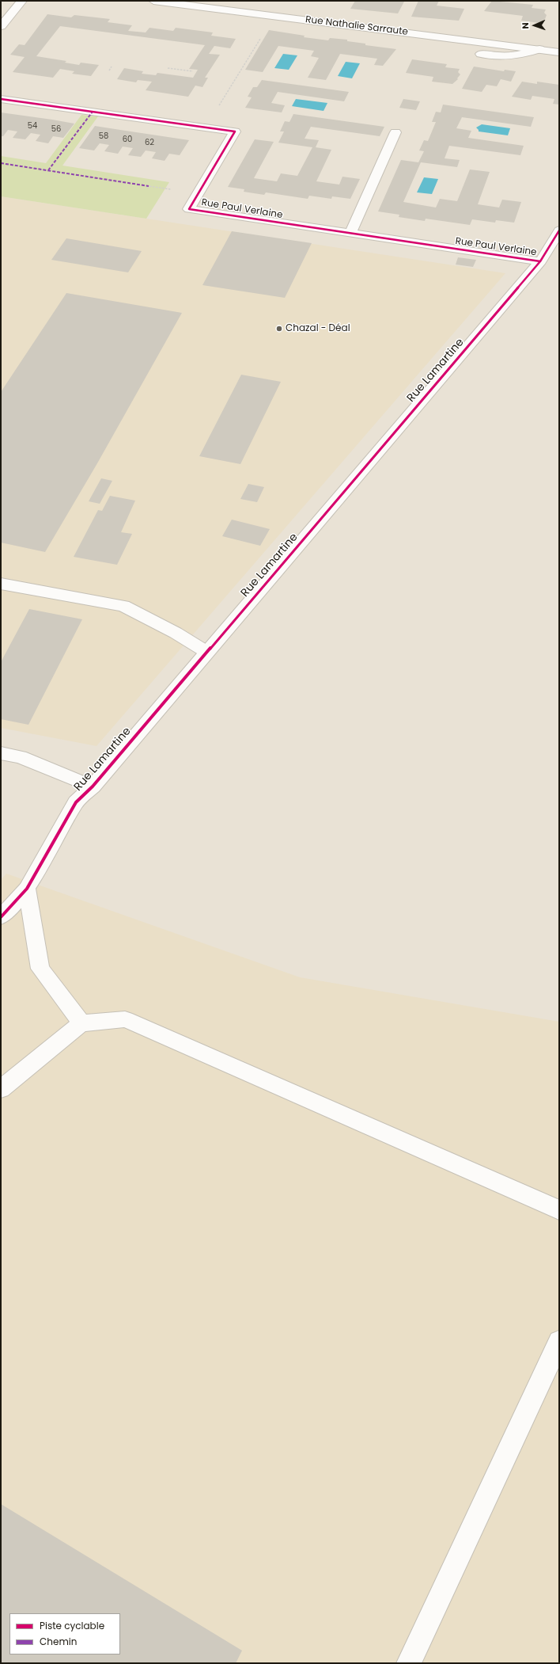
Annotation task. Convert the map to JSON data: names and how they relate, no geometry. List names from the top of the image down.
{
  "streets": {
    "street": ["Rue Nathalie Sarraute", "Rue Paul Verlaine", "Rue Lamartine"]
  },
  "crossings": [
    ["Rue Paul Verlaine", "Rue Lamartine"]
  ],
  "places": ["Chazal - Déal"],
  "house_numbers": [
    "54",
    "56",
    "58",
    "60",
    "62"
  ],
  "legend": ["Piste cyclable", "Chemin"],
  "north": "left"
}
